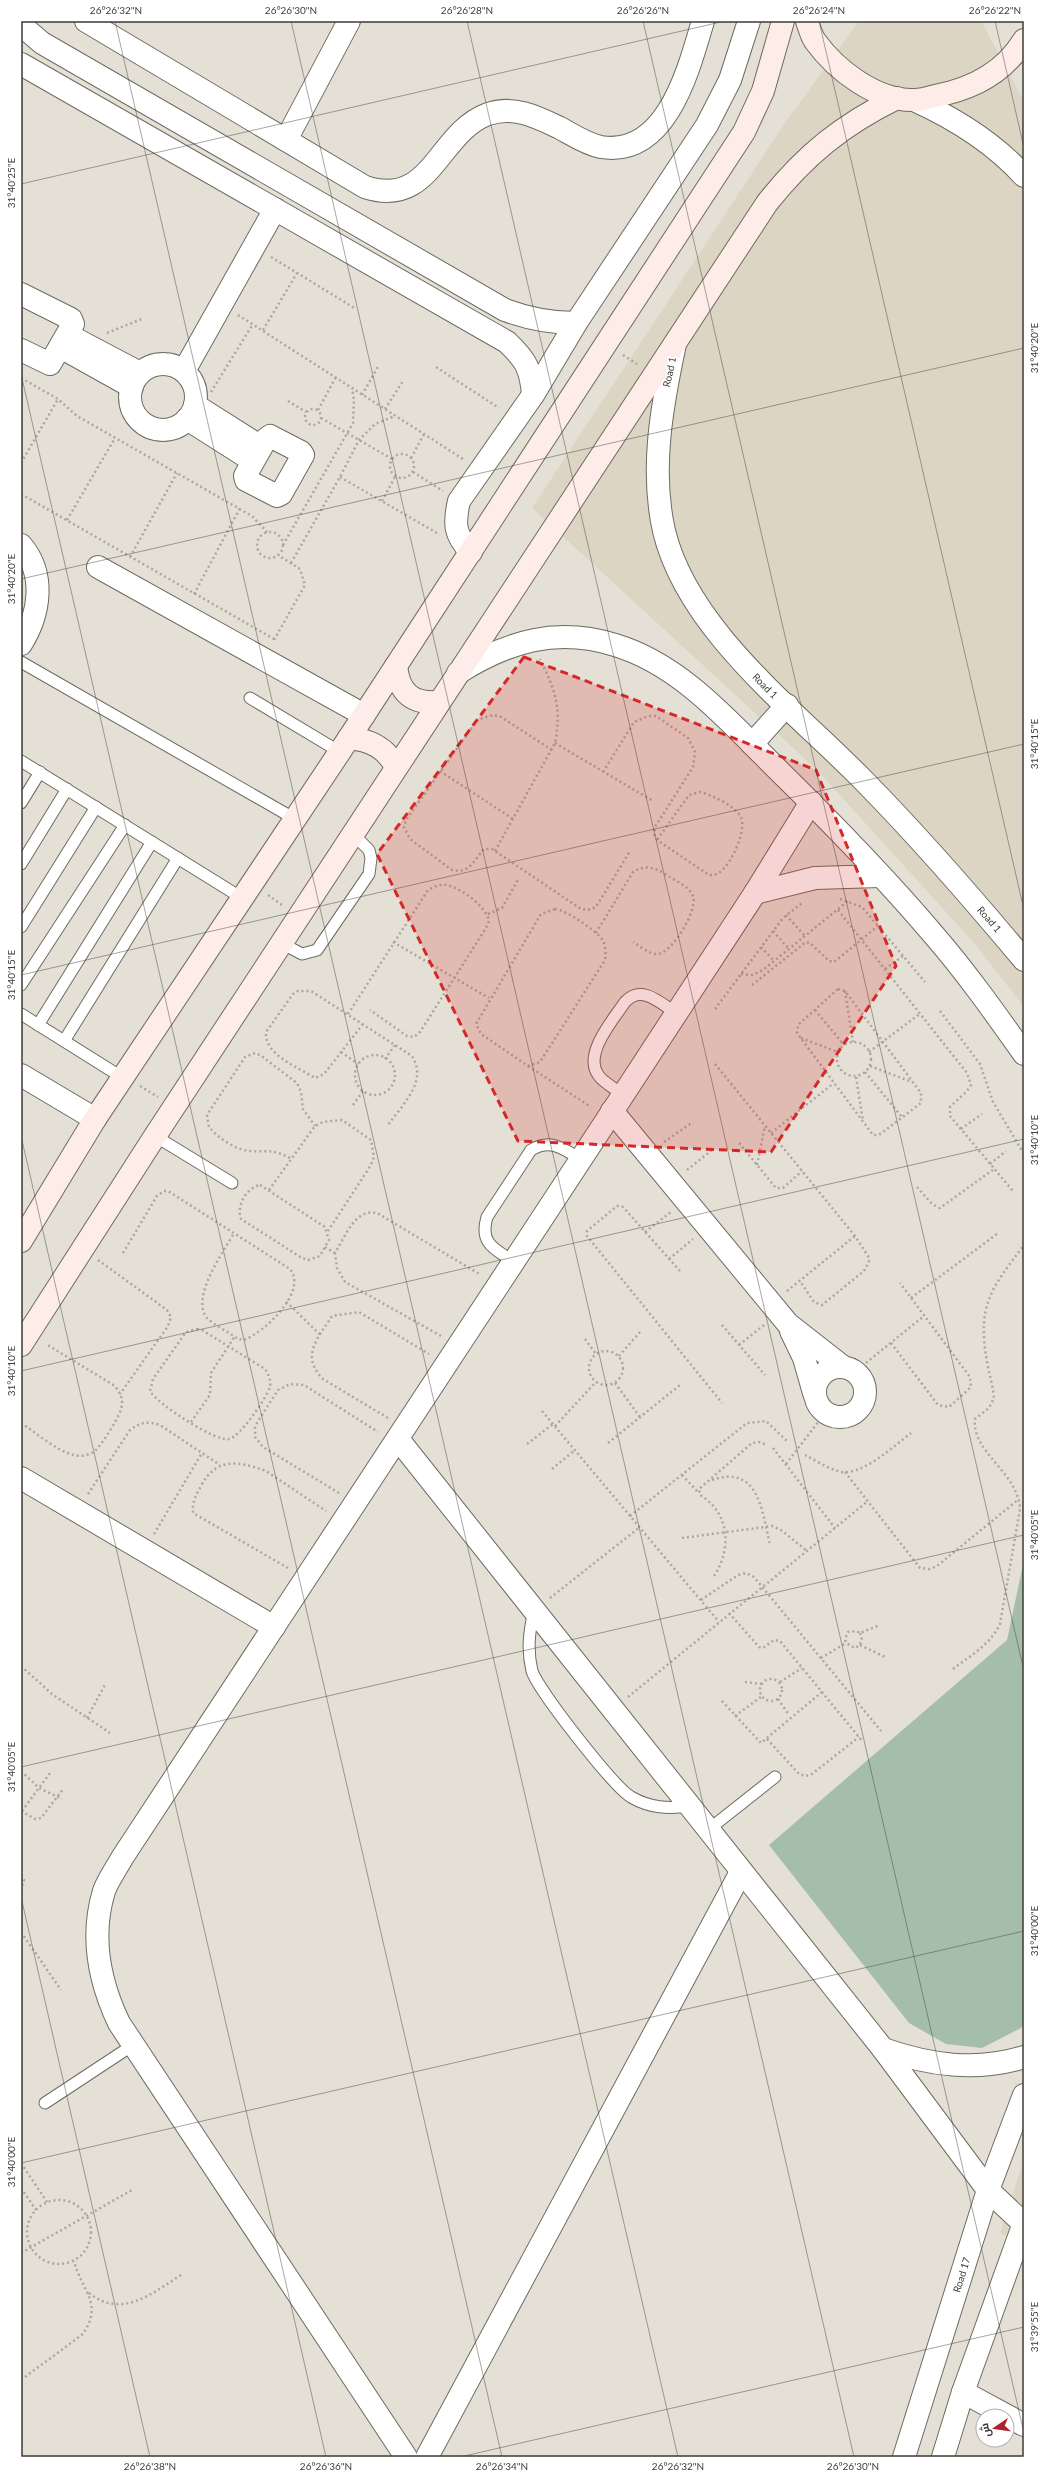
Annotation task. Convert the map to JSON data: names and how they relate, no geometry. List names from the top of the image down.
{
  "streets": {
    "street": ["Road 1", "Road 17"]
  },
  "north": "left",
  "coordinates": [
    "26°26'32\"N",
    "26°26'30\"N",
    "26°26'28\"N",
    "26°26'26\"N",
    "26°26'24\"N",
    "26°26'22\"N",
    "31°40'25\"E",
    "31°40'20\"E",
    "31°40'15\"E",
    "31°40'10\"E",
    "31°40'05\"E",
    "31°40'00\"E",
    "31°39'55\"E",
    "26°26'38\"N",
    "26°26'36\"N",
    "26°26'34\"N"
  ]
}
